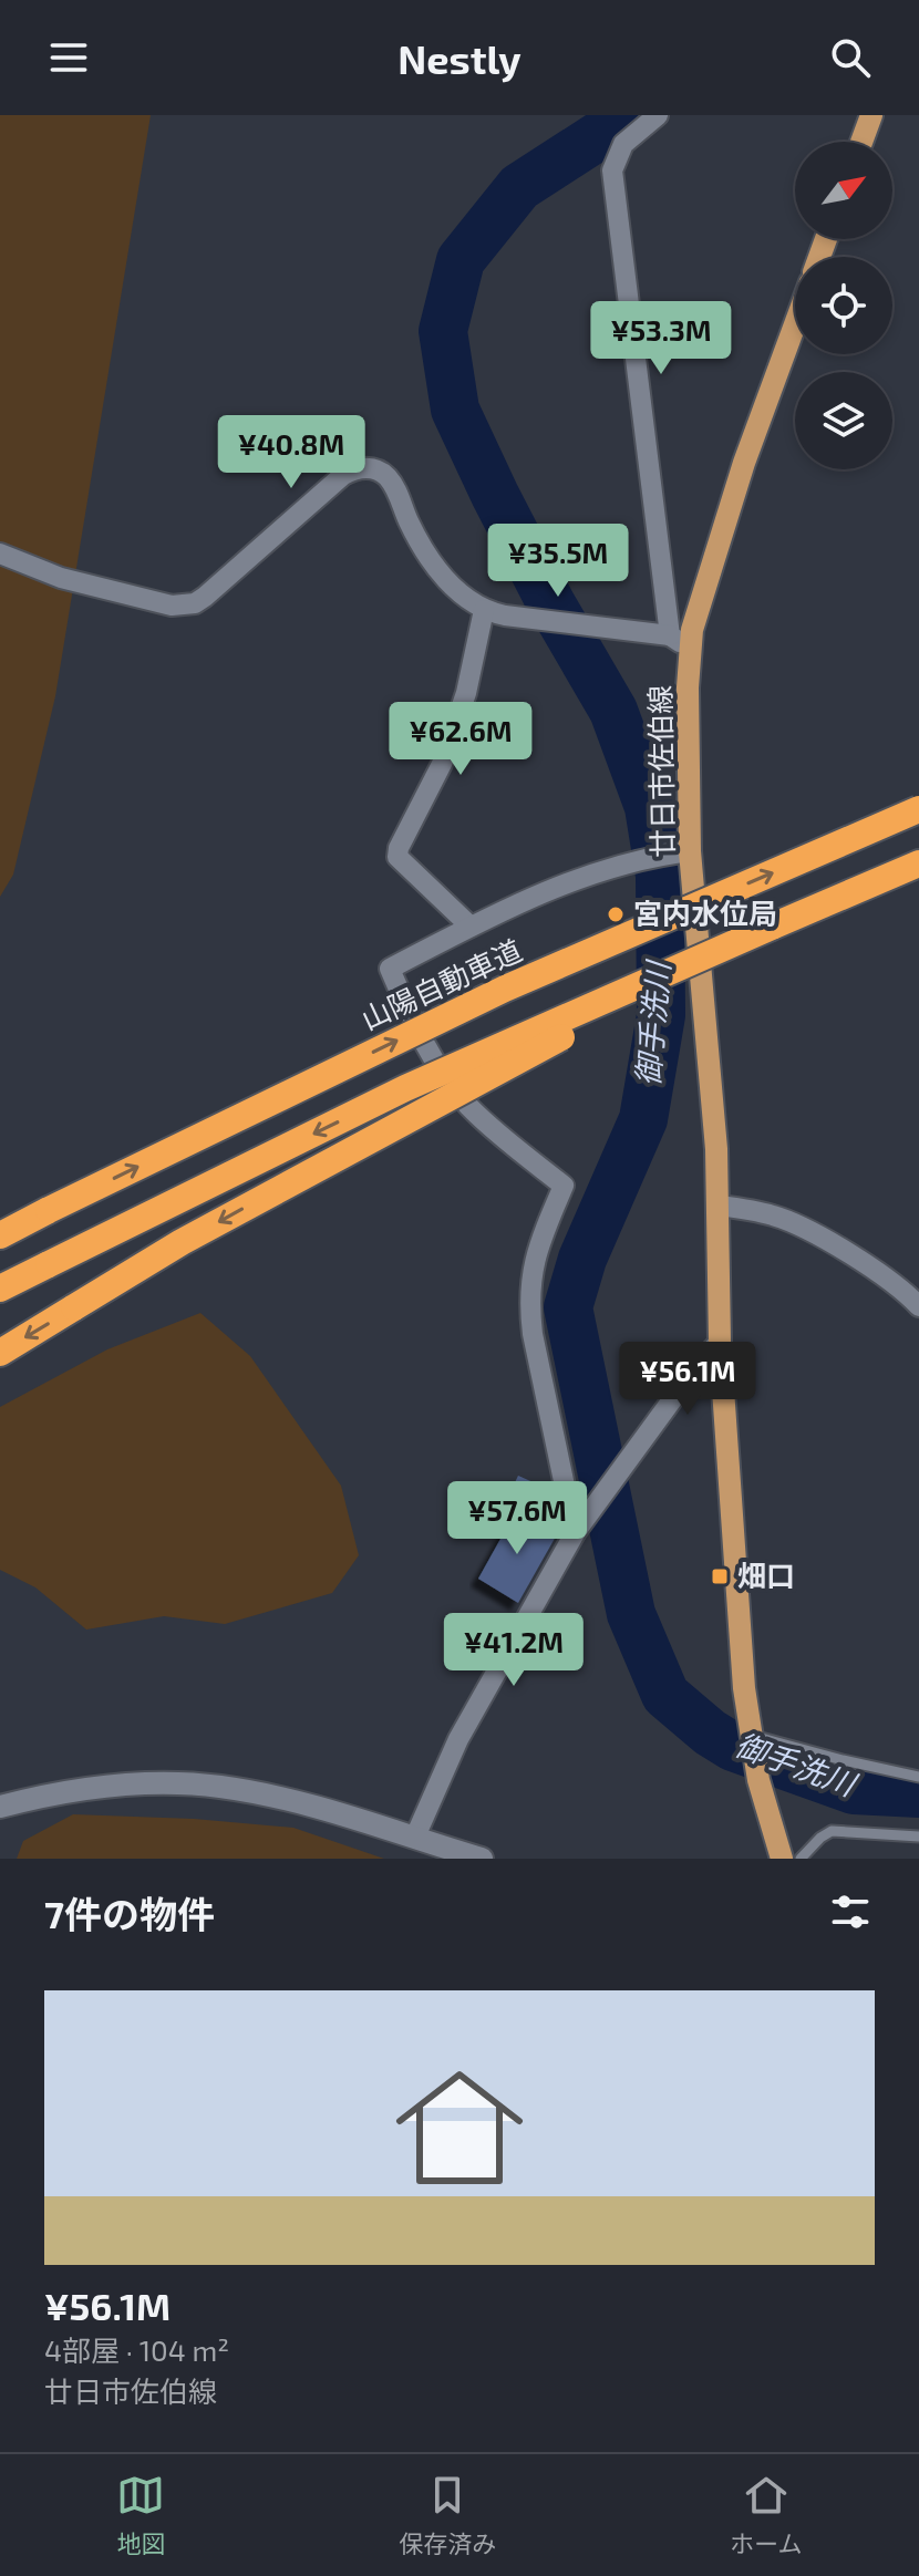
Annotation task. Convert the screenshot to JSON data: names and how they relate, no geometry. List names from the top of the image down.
{
  "streets": {
    "highway": ["山陽自動車道"],
    "main road": ["廿日市佐伯線"]
  },
  "water": ["御手洗川"],
  "places": {
    "other": ["宮内水位局"],
    "transit": ["畑口"]
  },
  "north": "top right",
  "page": {
    "header": "Nestly",
    "price": [
      "¥53.3M",
      "¥40.8M",
      "¥35.5M",
      "¥62.6M",
      "¥56.1M",
      "¥57.6M",
      "¥41.2M"
    ],
    "heading": "7件の物件",
    "list": [
      {
        "name": "¥56.1M",
        "note": "4部屋 · 104 m² · 廿日市佐伯線"
      }
    ],
    "tabs": ["地図", "保存済み", "ホーム"]
  }
}
